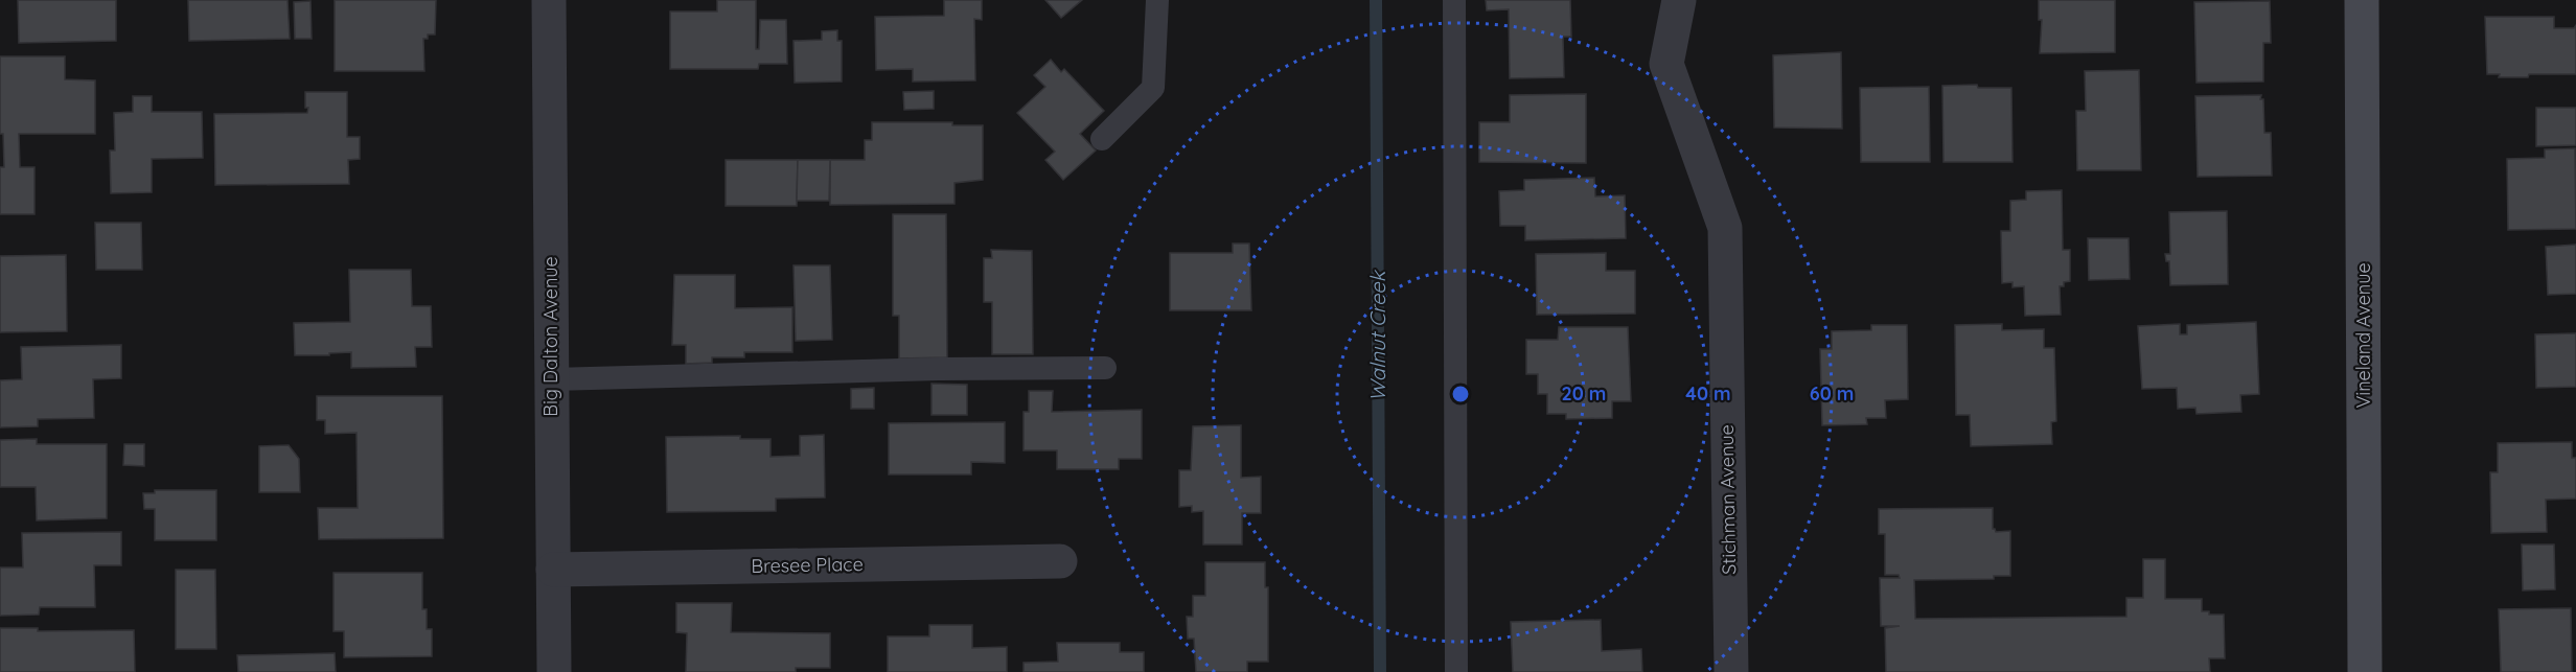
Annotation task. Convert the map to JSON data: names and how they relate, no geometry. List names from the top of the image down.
{
  "streets": {
    "street": [
      "Vineland Avenue",
      "Big Dalton Avenue",
      "Stichman Avenue",
      "Bresee Place"
    ]
  },
  "crossings": [
    ["Big Dalton Avenue", "Bresee Place"]
  ],
  "water": ["Walnut Creek"],
  "rings": ["20 m", "40 m", "60 m"]
}
